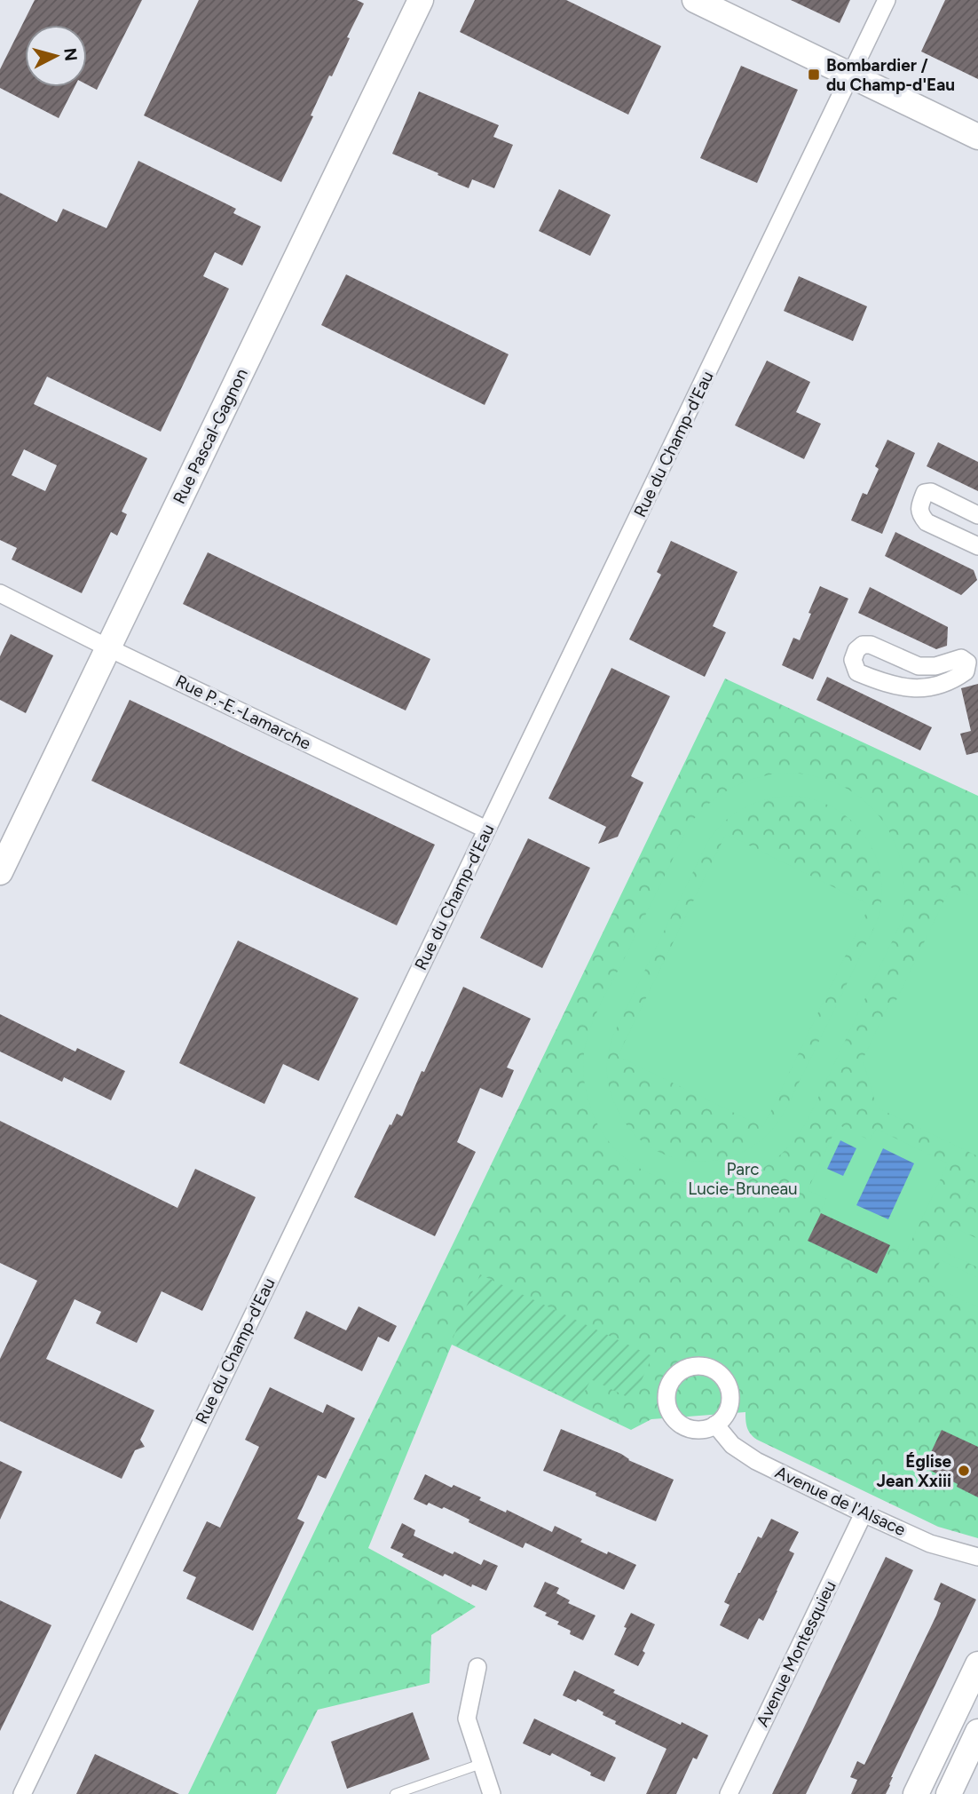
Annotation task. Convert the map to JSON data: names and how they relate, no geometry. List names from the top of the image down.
{
  "streets": {
    "street": [
      "Rue Pascal-Gagnon",
      "Rue du Champ-d'Eau",
      "Rue P.-E.-Lamarche",
      "Avenue de l'Alsace",
      "Avenue Montesquieu"
    ]
  },
  "crossings": [
    ["Rue Pascal-Gagnon", "Rue P.-E.-Lamarche"],
    ["Rue du Champ-d'Eau", "Rue P.-E.-Lamarche"],
    ["Avenue de l'Alsace", "Avenue Montesquieu"]
  ],
  "parks": ["Parc Lucie-Bruneau"],
  "places": {
    "transit": ["Bombardier / du Champ-d'Eau"],
    "other": ["Église Jean Xxiii"]
  },
  "north": "right"
}
